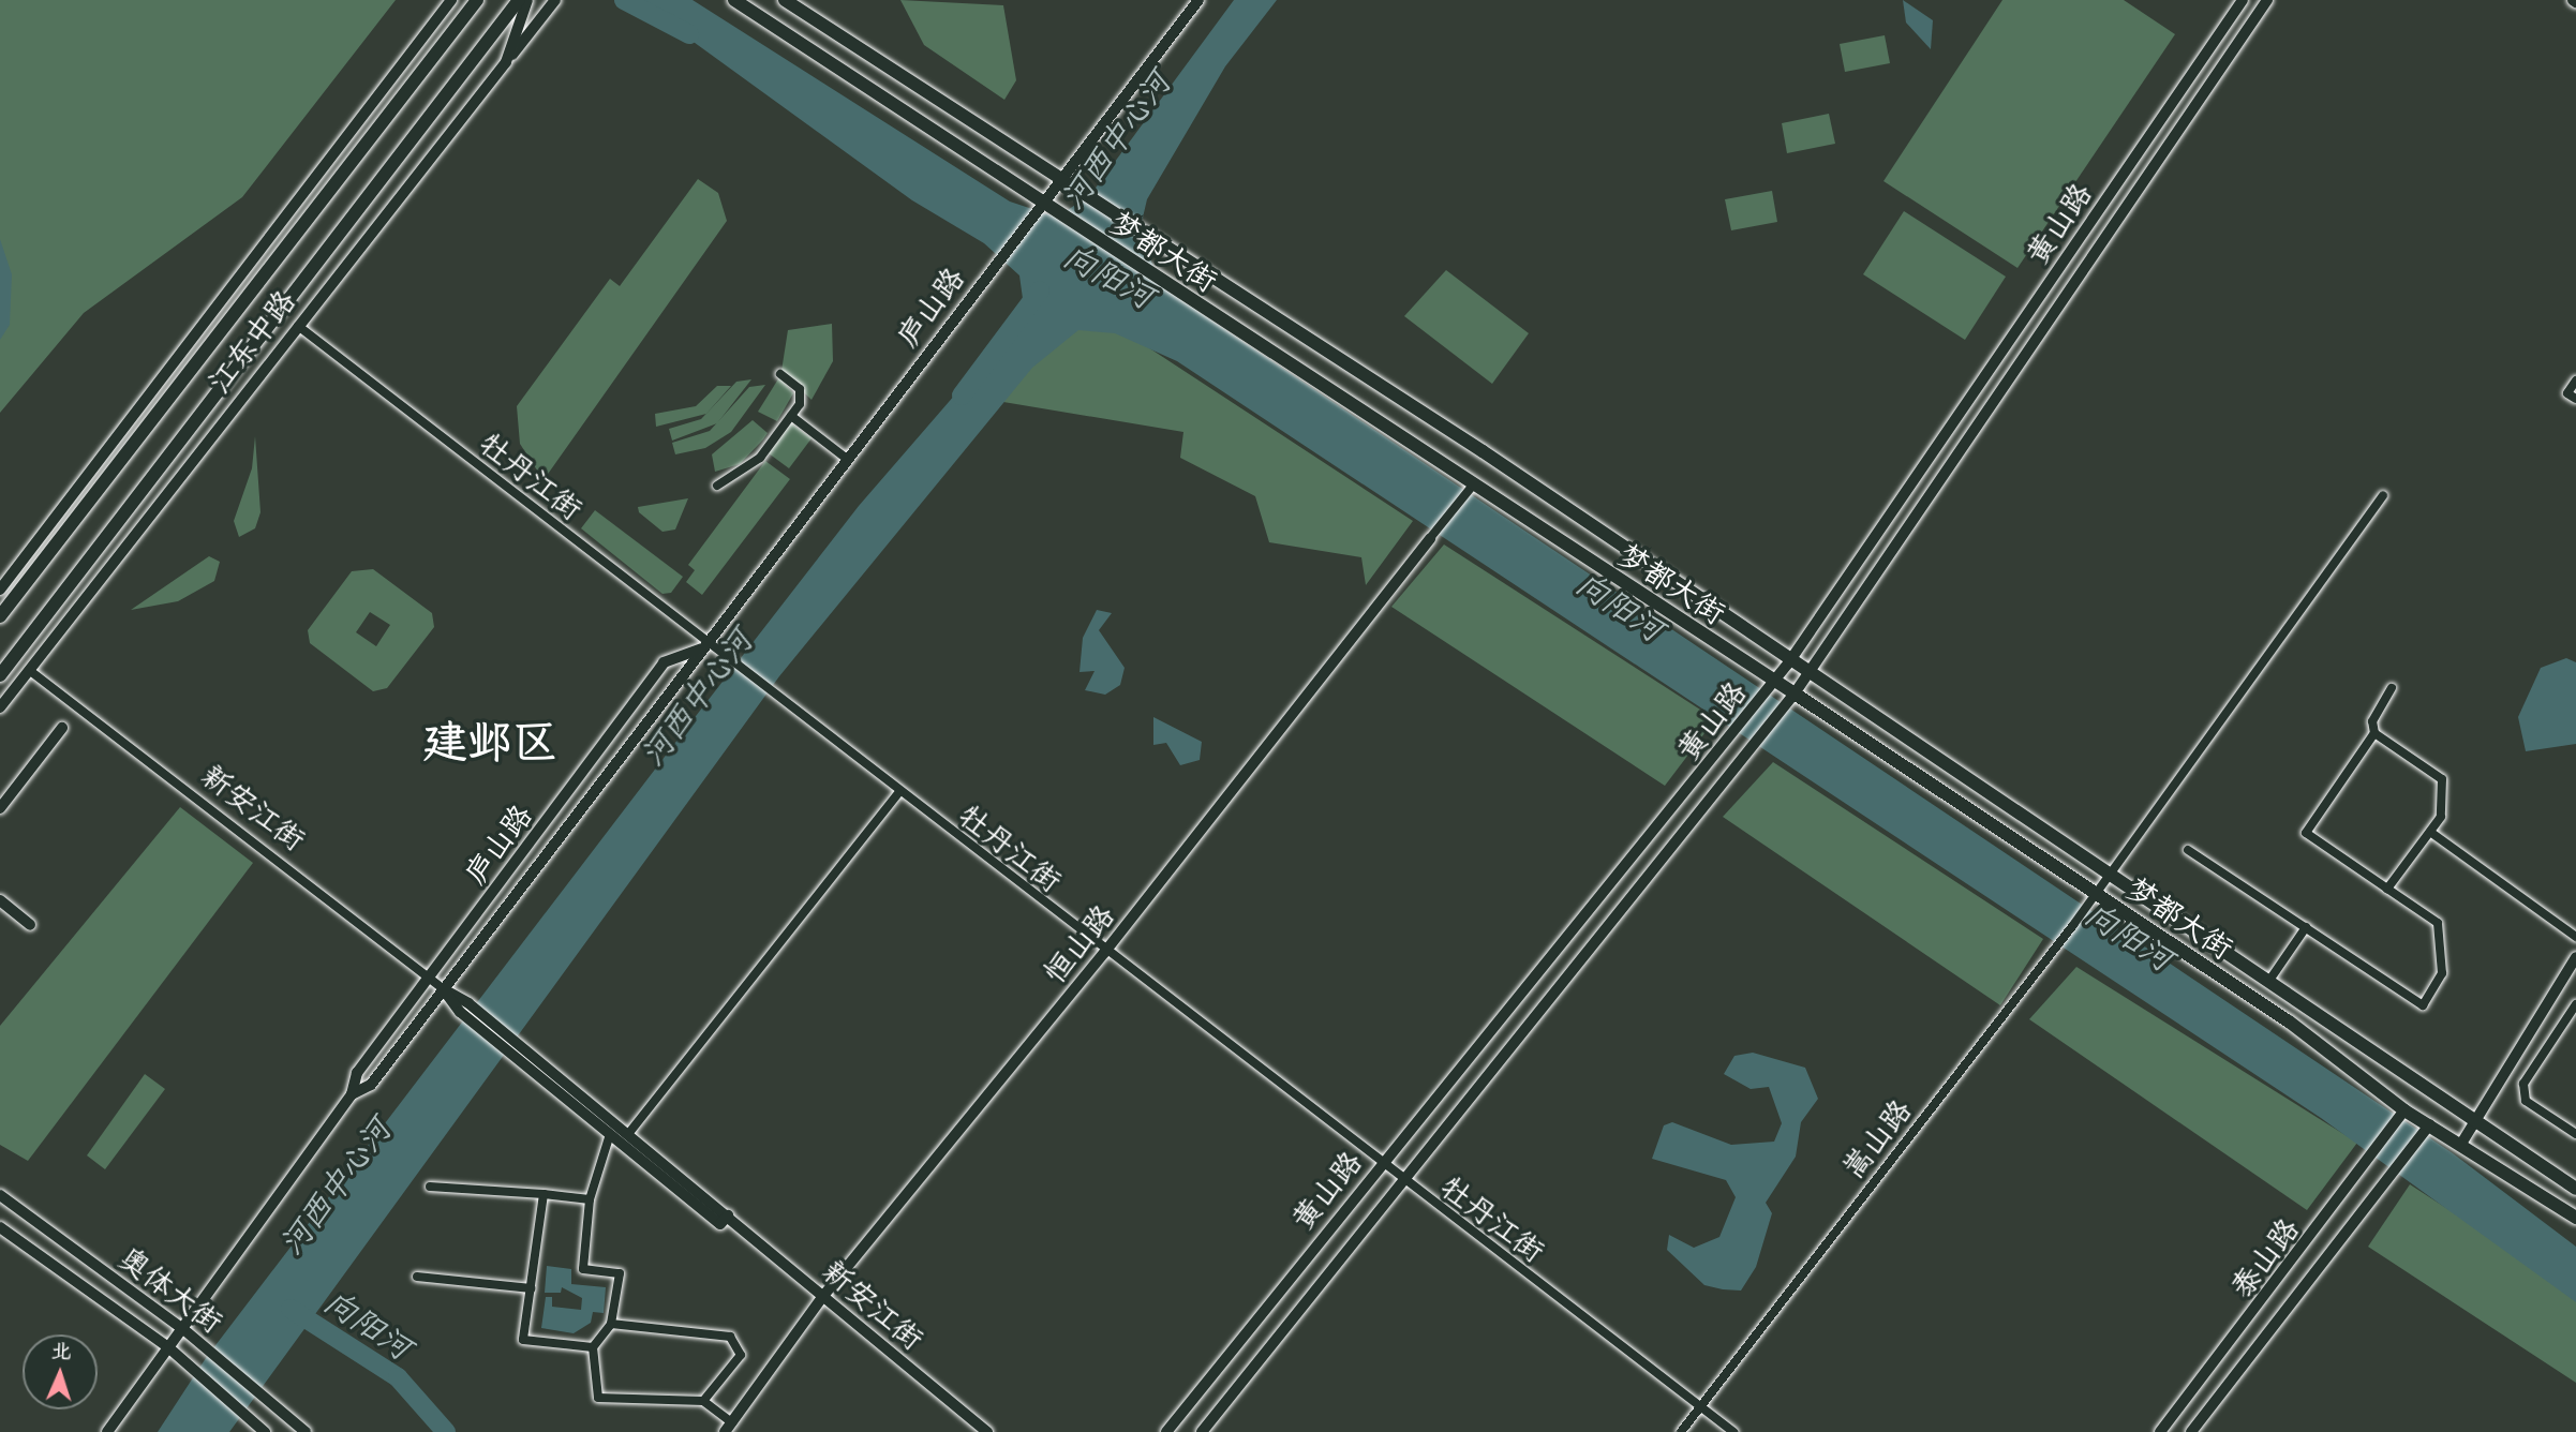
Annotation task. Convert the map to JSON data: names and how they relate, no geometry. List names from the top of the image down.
{
  "streets": {
    "main road": [
      "黄山路",
      "梦都大街",
      "庐山路",
      "江东中路",
      "新安江街",
      "恒山路",
      "泰山路",
      "奥体大街"
    ],
    "street": ["牡丹江街", "嵩山路"]
  },
  "crossings": [
    ["黄山路", "梦都大街"],
    ["黄山路", "牡丹江街"],
    ["梦都大街", "庐山路"],
    ["梦都大街", "恒山路"],
    ["梦都大街", "嵩山路"],
    ["梦都大街", "泰山路"],
    ["庐山路", "牡丹江街"],
    ["庐山路", "新安江街"],
    ["庐山路", "奥体大街"],
    ["江东中路", "牡丹江街"],
    ["江东中路", "新安江街"],
    ["牡丹江街", "恒山路"],
    ["牡丹江街", "嵩山路"],
    ["新安江街", "恒山路"]
  ],
  "districts": ["建邺区"],
  "water": ["河西中心河", "向阳河"],
  "north": "top"
}
